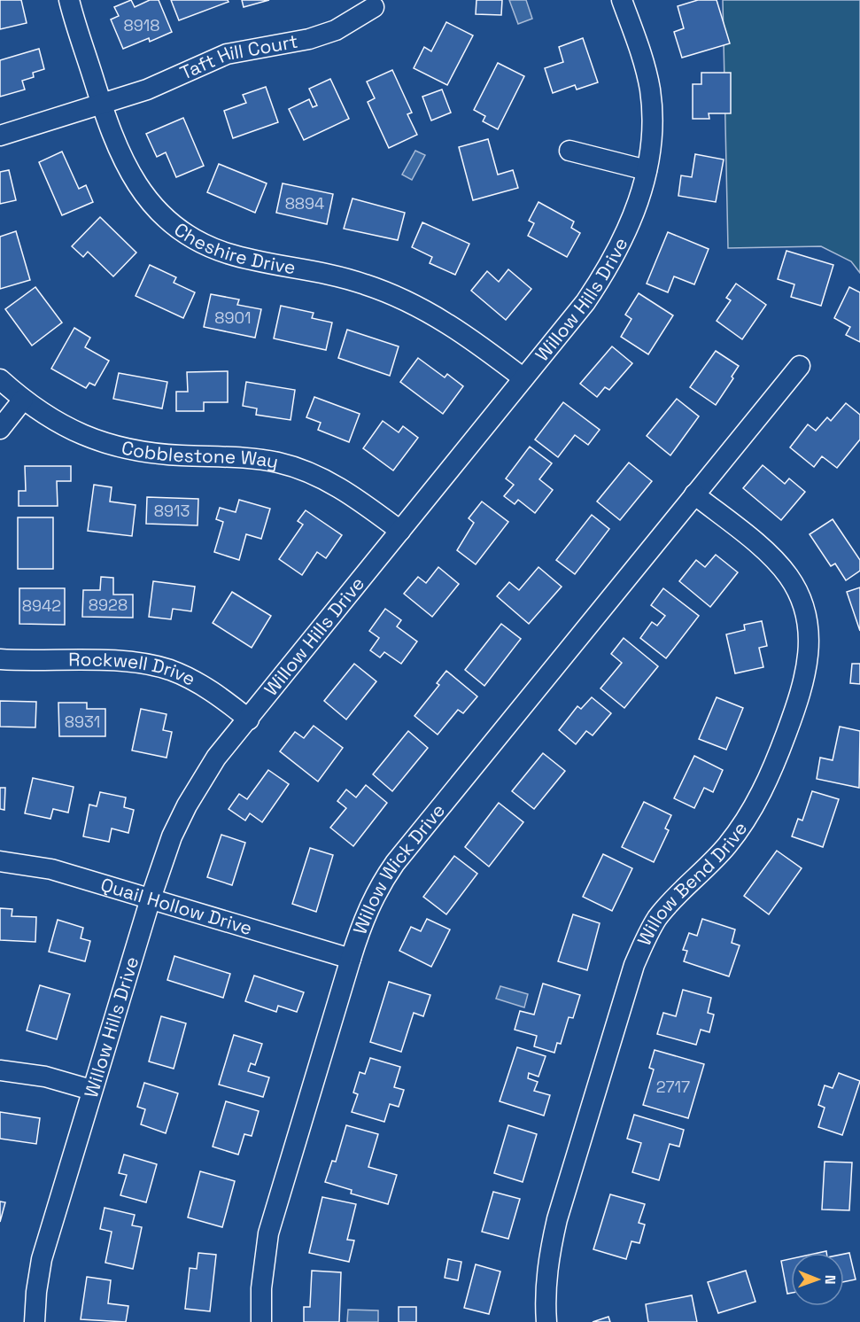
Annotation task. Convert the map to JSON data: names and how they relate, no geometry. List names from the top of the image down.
{
  "streets": {
    "street": [
      "Taft Hill Court",
      "Cheshire Drive",
      "Willow Hills Drive",
      "Cobblestone Way",
      "Rockwell Drive",
      "Willow Wick Drive",
      "Willow Bend Drive",
      "Quail Hollow Drive"
    ]
  },
  "crossings": [
    ["Taft Hill Court", "Cheshire Drive"],
    ["Cheshire Drive", "Willow Hills Drive"],
    ["Willow Hills Drive", "Cobblestone Way"],
    ["Willow Hills Drive", "Rockwell Drive"],
    ["Willow Hills Drive", "Quail Hollow Drive"],
    ["Willow Wick Drive", "Willow Bend Drive"],
    ["Willow Wick Drive", "Quail Hollow Drive"]
  ],
  "house_numbers": [
    "8918",
    "8894",
    "8901",
    "8913",
    "8928",
    "8942",
    "8931",
    "2717"
  ],
  "north": "right"
}
